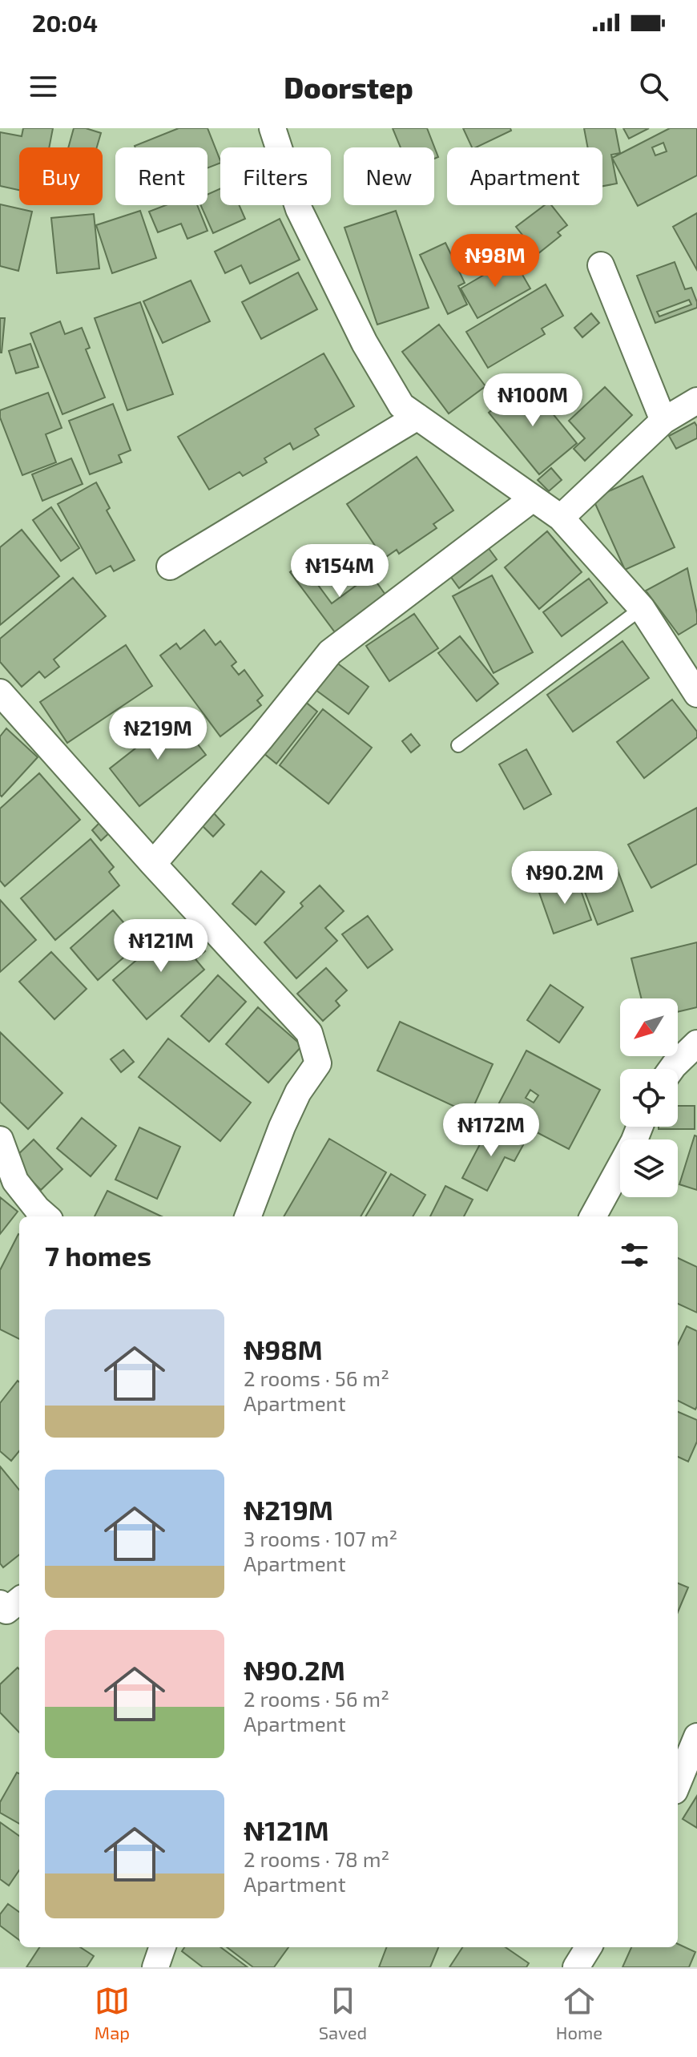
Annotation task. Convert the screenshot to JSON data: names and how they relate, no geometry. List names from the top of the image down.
{
  "north": "bottom left",
  "page": {
    "status": "20:04",
    "header": "Doorstep",
    "chip": [
      "Buy",
      "Rent",
      "Filters",
      "New",
      "Apartment"
    ],
    "price": [
      "₦98M",
      "₦100M",
      "₦154M",
      "₦219M",
      "₦90.2M",
      "₦121M",
      "₦172M"
    ],
    "heading": "7 homes",
    "list": [
      {
        "name": "₦98M",
        "note": "2 rooms · 56 m² · Apartment"
      },
      {
        "name": "₦219M",
        "note": "3 rooms · 107 m² · Apartment"
      },
      {
        "name": "₦90.2M",
        "note": "2 rooms · 56 m² · Apartment"
      },
      {
        "name": "₦121M",
        "note": "2 rooms · 78 m² · Apartment"
      }
    ],
    "tabs": ["Map", "Saved", "Home"]
  }
}
